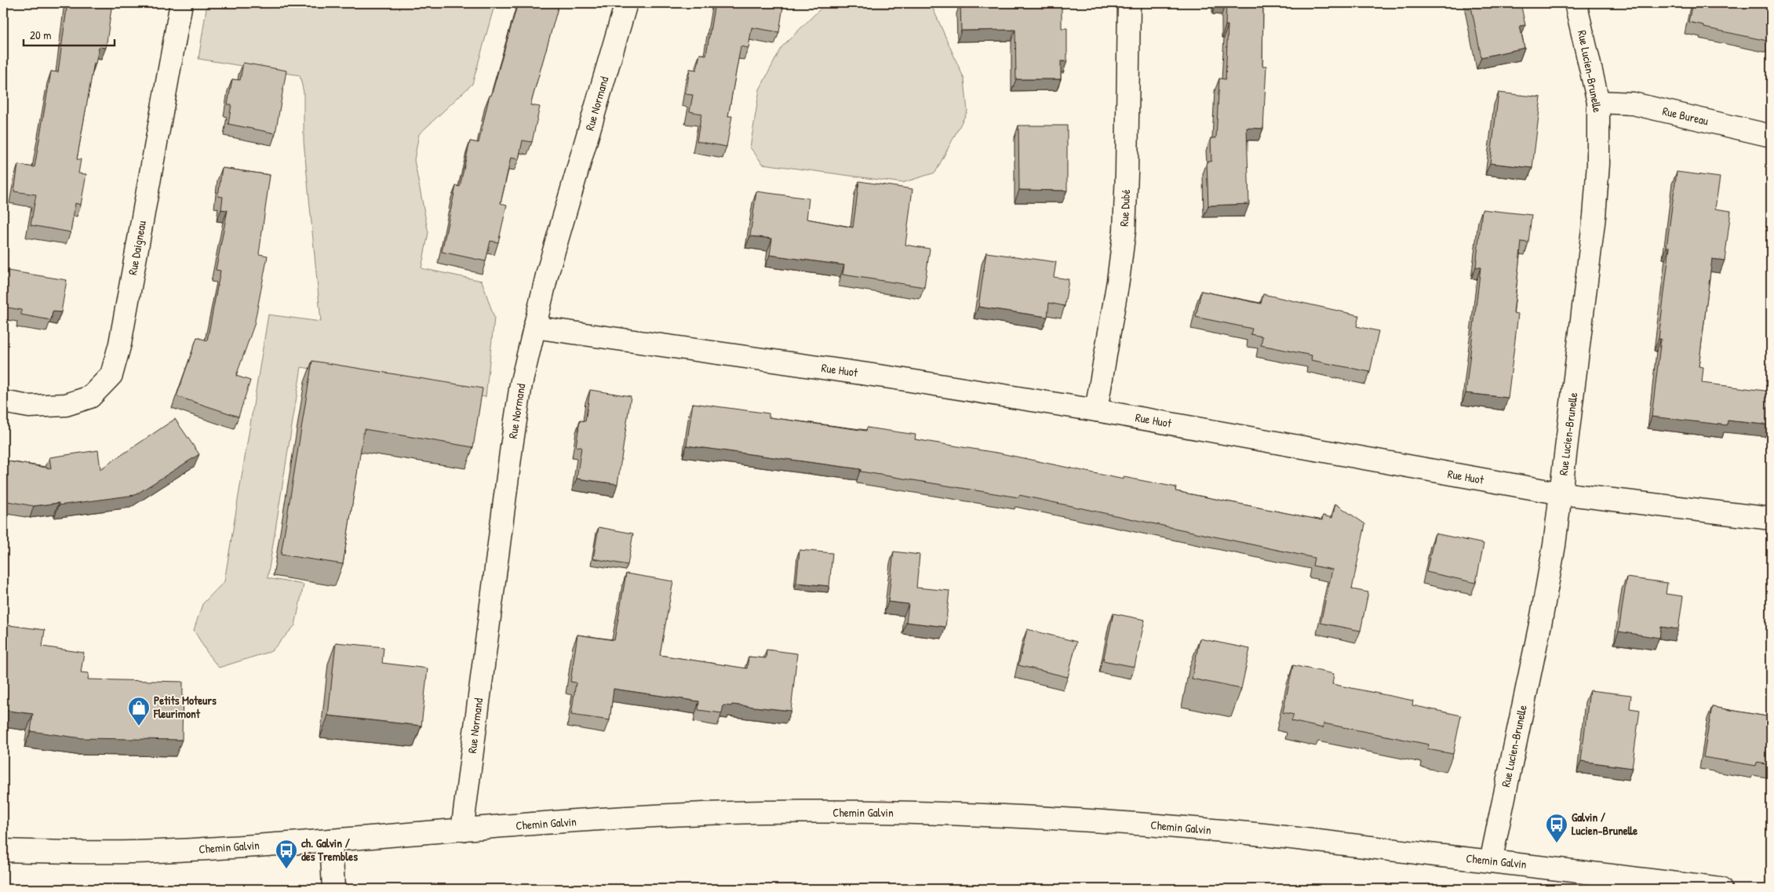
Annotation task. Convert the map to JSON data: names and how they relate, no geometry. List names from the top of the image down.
{
  "streets": {
    "street": [
      "Rue Lucien-Brunelle",
      "Rue Normand",
      "Rue Bureau",
      "Rue Dubé",
      "Rue Daigneau",
      "Rue Huot",
      "Chemin Galvin"
    ]
  },
  "crossings": [
    ["Rue Lucien-Brunelle", "Rue Bureau"],
    ["Rue Lucien-Brunelle", "Rue Huot"],
    ["Rue Lucien-Brunelle", "Chemin Galvin"],
    ["Rue Normand", "Rue Huot"],
    ["Rue Normand", "Chemin Galvin"],
    ["Rue Dubé", "Rue Huot"]
  ],
  "places": {
    "shop": ["Petits Moteurs Fleurimont"],
    "bus stop": ["Galvin / Lucien-Brunelle", "ch. Galvin / des Trembles"]
  },
  "scale_bar": "20 m"
}
